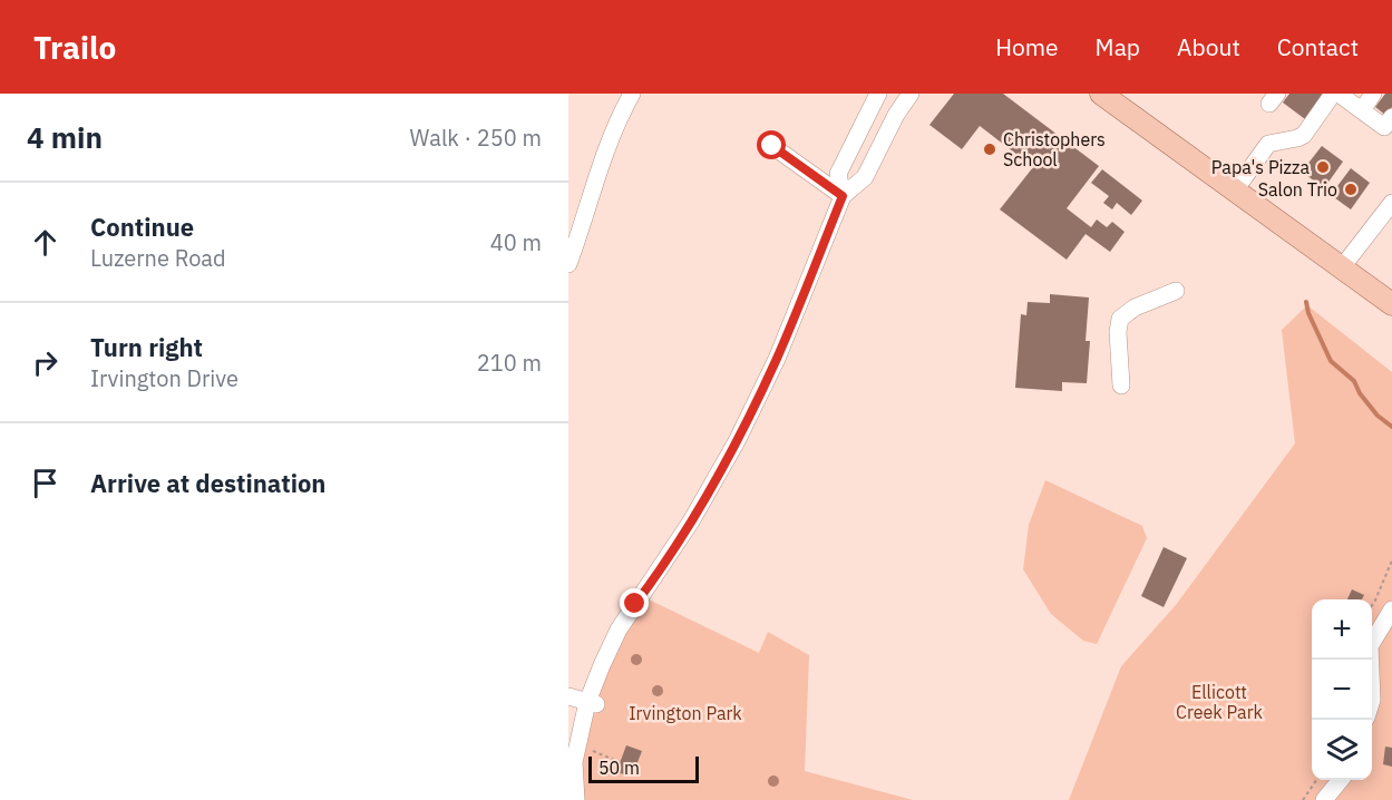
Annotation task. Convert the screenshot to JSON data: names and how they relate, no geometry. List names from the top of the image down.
{
  "parks": ["Ellicott Creek Park", "Irvington Park"],
  "places": ["Christophers School", "Papa's Pizza", "Salon Trio"],
  "scale_bar": "50 m",
  "page": {
    "header": "Trailo",
    "nav": [
      "Home",
      "Map",
      "About",
      "Contact"
    ],
    "heading": ["4 min", "Walk · 250 m"],
    "list": [
      ["Continue", "Luzerne Road", "40 m"],
      ["Turn right", "Irvington Drive", "210 m"],
      "Arrive at destination"
    ],
    "map_buttons": ["+", "−"],
    "scale": "50 m"
  }
}
